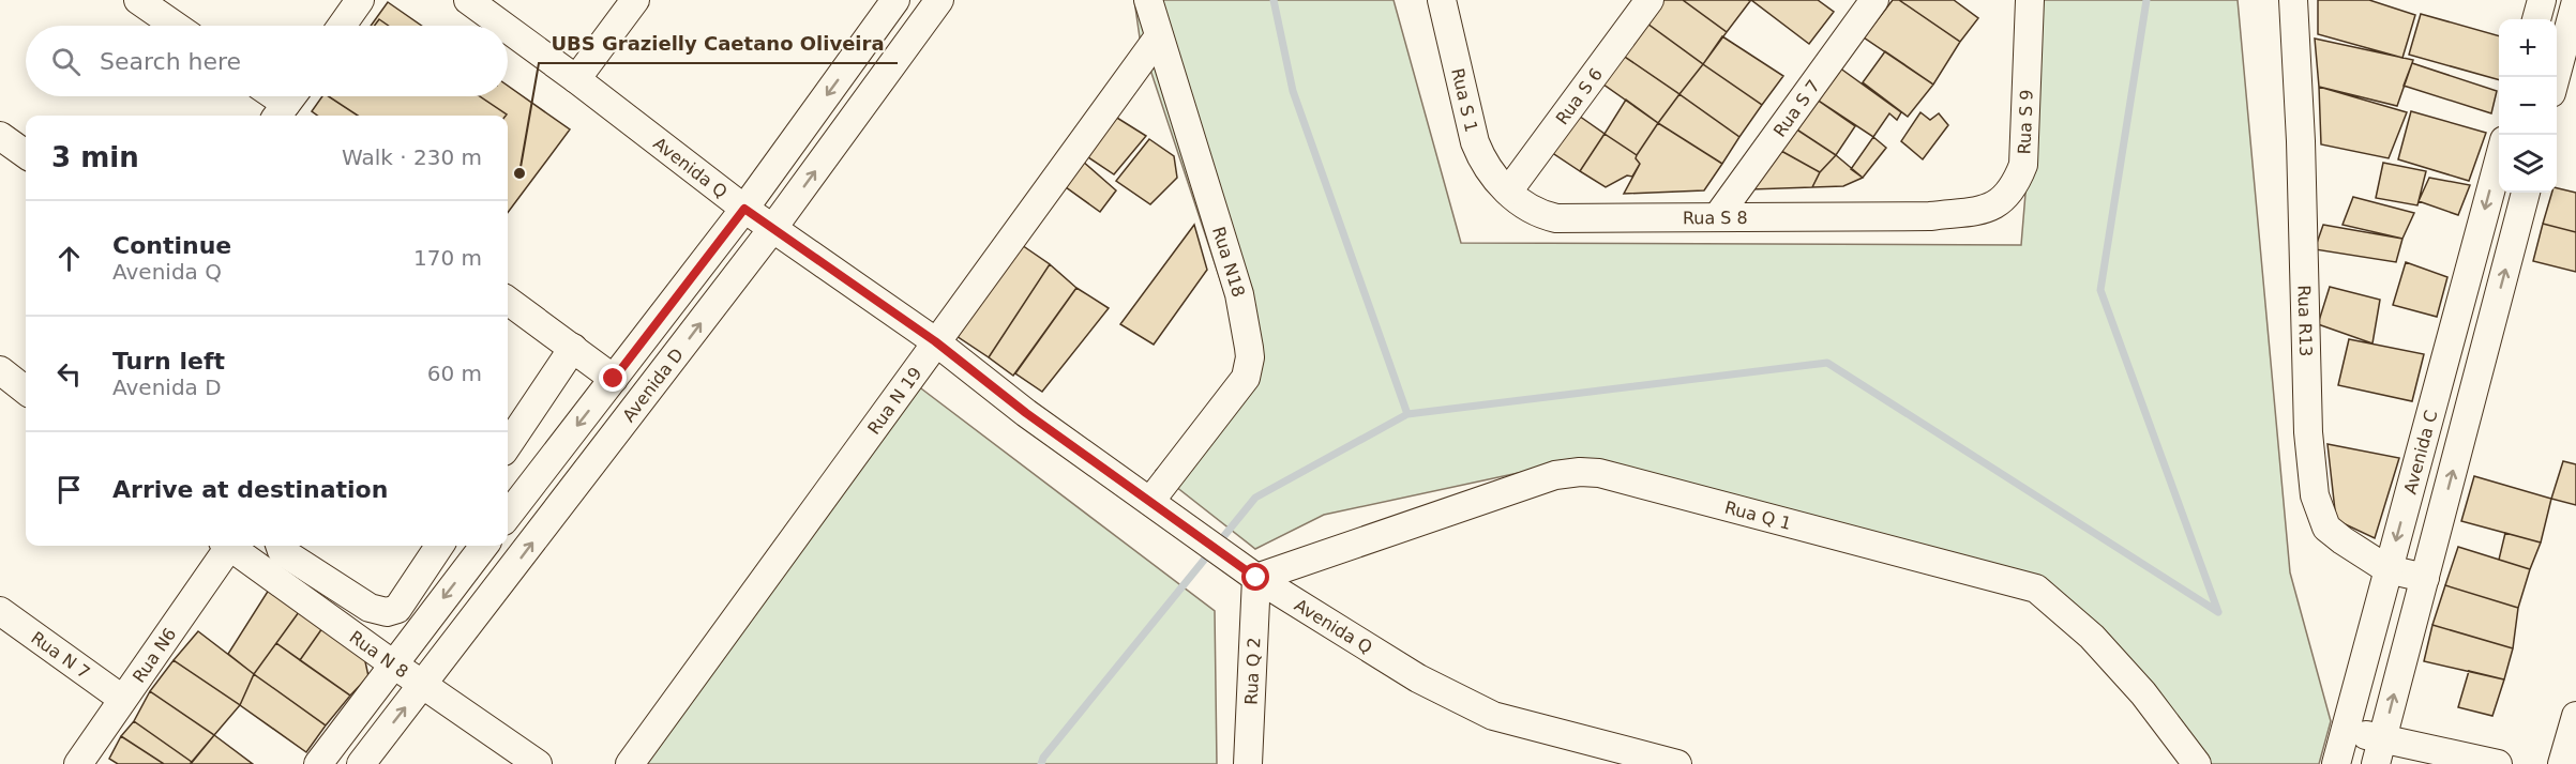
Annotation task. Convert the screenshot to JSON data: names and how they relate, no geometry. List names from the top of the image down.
{
  "streets": {
    "street": [
      "Rua S 6",
      "Rua S 1",
      "Rua S 7",
      "Rua S 9",
      "Avenida Q",
      "Rua S 8",
      "Rua N18",
      "Rua R13",
      "Avenida D",
      "Rua N 19",
      "Avenida C",
      "Rua Q 1",
      "Rua N 8",
      "Rua N 7",
      "Rua N6",
      "Rua Q 2"
    ]
  },
  "crossings": [
    ["Rua S 6", "Rua S 1"],
    ["Rua S 6", "Rua S 8"],
    ["Rua S 1", "Rua S 8"],
    ["Rua S 7", "Rua S 8"],
    ["Rua S 9", "Rua S 8"],
    ["Avenida Q", "Rua N18"],
    ["Avenida Q", "Avenida D"],
    ["Avenida Q", "Rua N 19"],
    ["Avenida Q", "Rua Q 1"],
    ["Avenida Q", "Rua Q 2"],
    ["Rua N18", "Rua N 19"],
    ["Rua R13", "Avenida C"],
    ["Avenida D", "Rua N 8"],
    ["Rua Q 1", "Rua Q 2"],
    ["Rua N 7", "Rua N6"]
  ],
  "places": ["UBS Grazielly Caetano Oliveira"],
  "page": {
    "map_buttons": ["+", "−"],
    "search": "Search here",
    "heading": ["3 min", "Walk · 230 m"],
    "list": [
      ["Continue", "Avenida Q", "170 m"],
      ["Turn left", "Avenida D", "60 m"],
      "Arrive at destination"
    ]
  }
}
